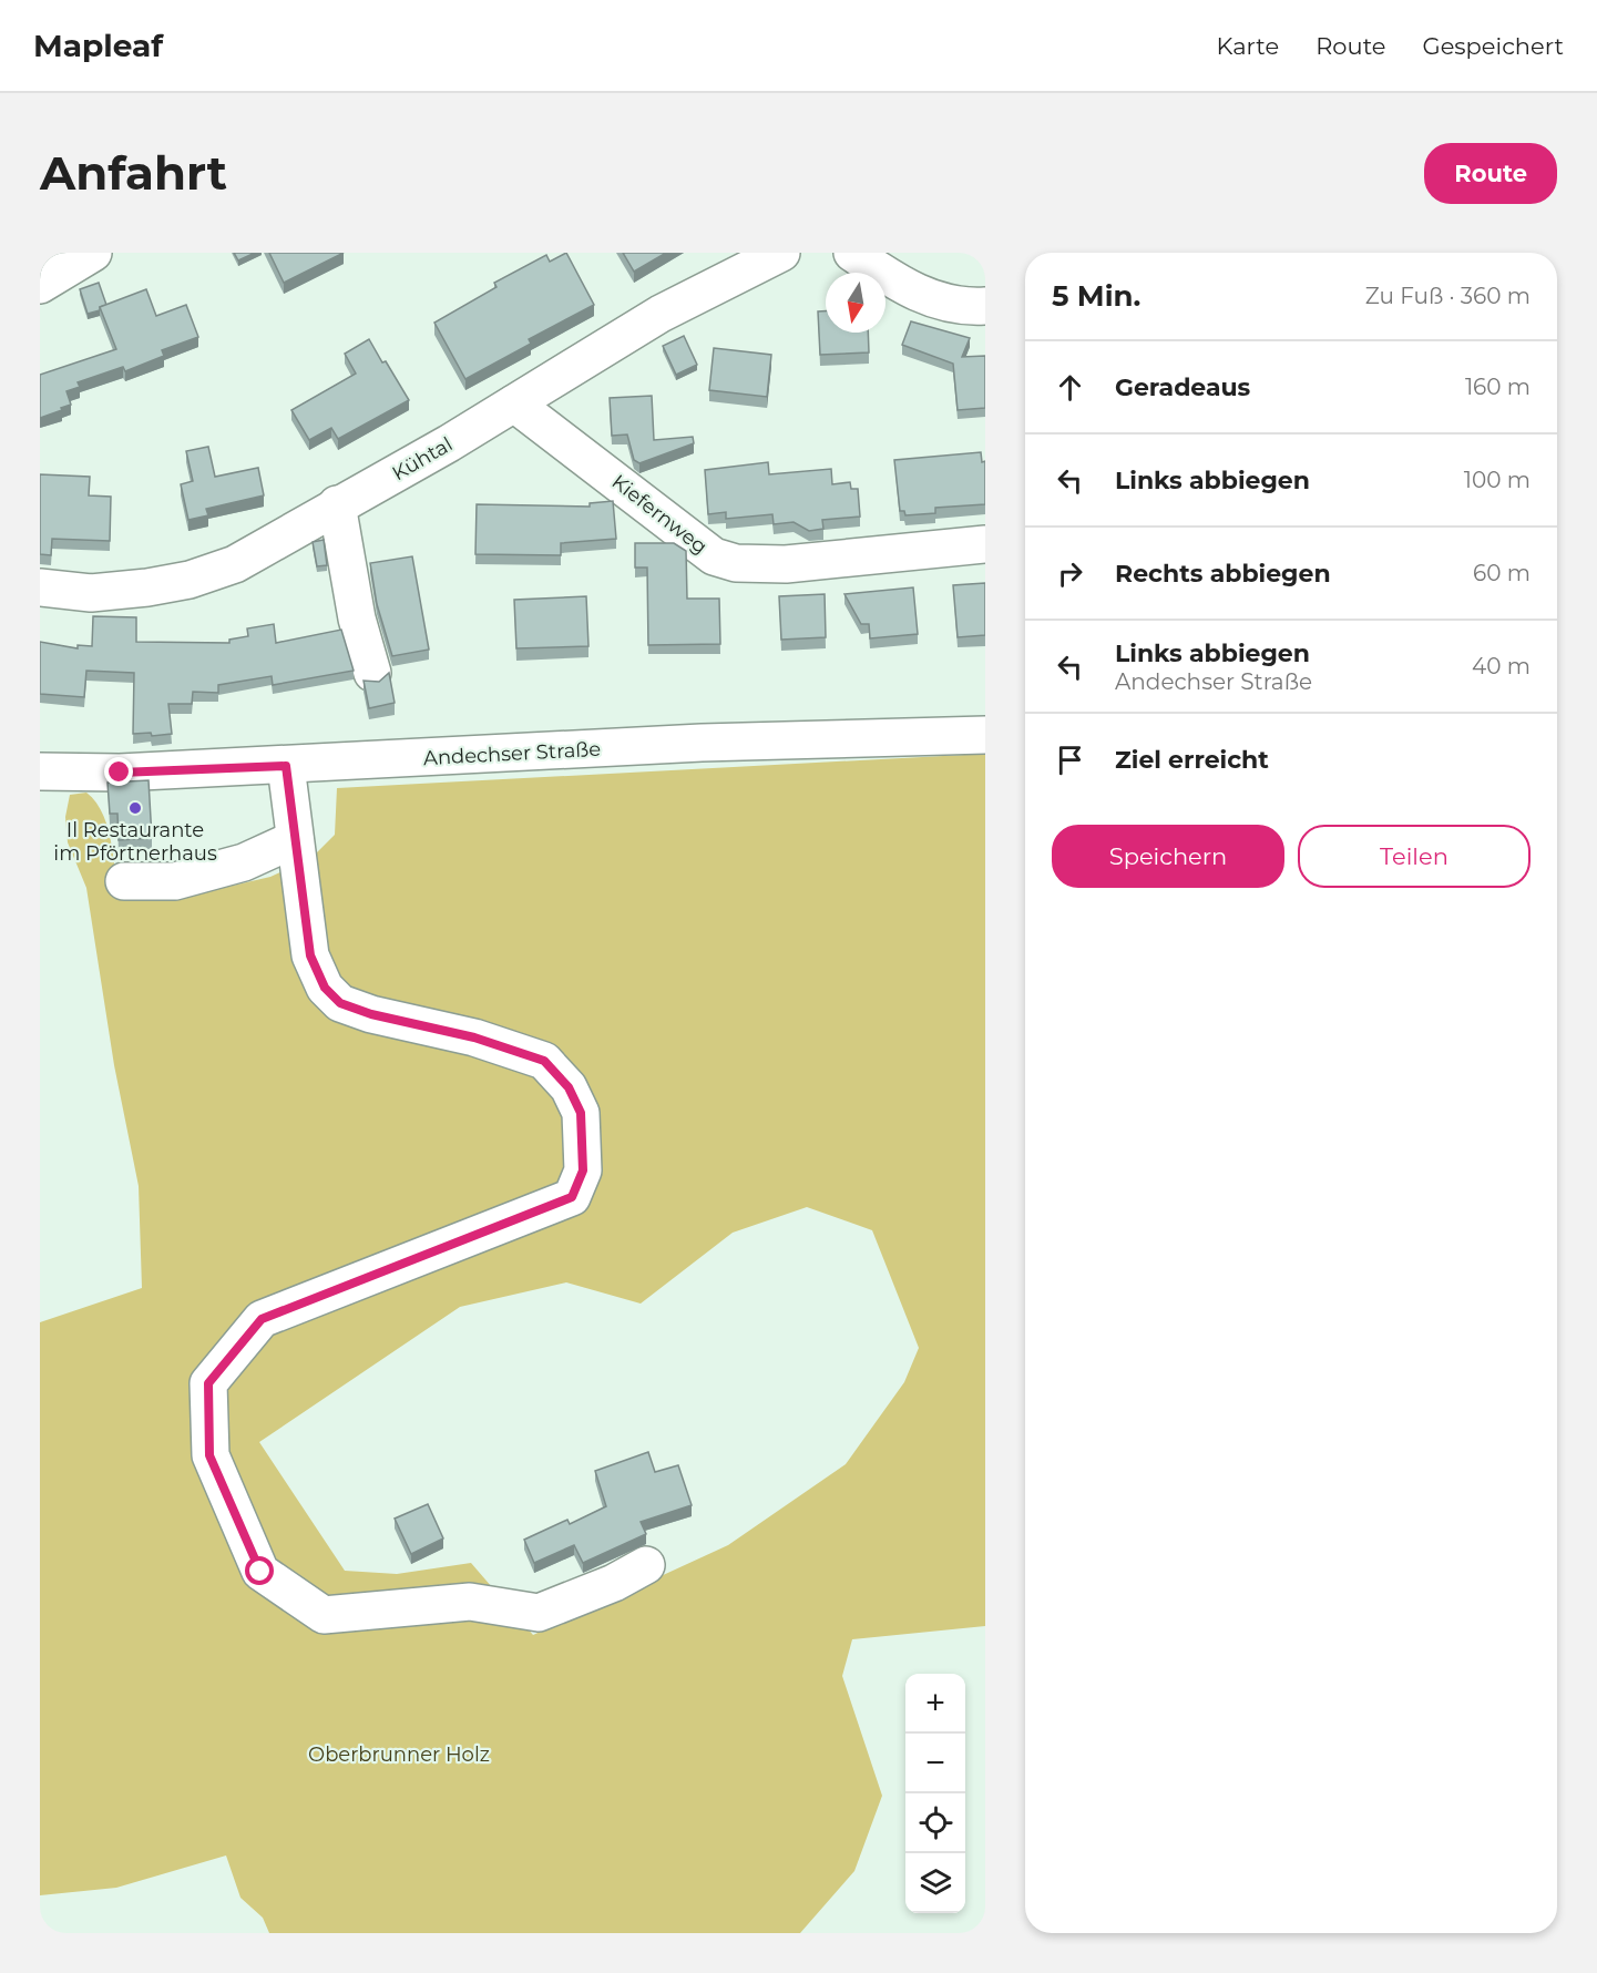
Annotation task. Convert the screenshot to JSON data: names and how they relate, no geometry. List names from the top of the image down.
{
  "streets": {
    "street": ["Kühtal", "Kiefernweg", "Andechser Straße"]
  },
  "crossings": [
    ["Kühtal", "Kiefernweg"]
  ],
  "parks": ["Oberbrunner Holz"],
  "places": ["Il Restaurante im Pförtnerhaus"],
  "north": "bottom",
  "page": {
    "header": "Mapleaf",
    "nav": ["Karte", "Route", "Gespeichert"],
    "buttons": [
      "Route",
      ["Speichern", "Teilen"]
    ],
    "title": "Anfahrt",
    "heading": ["5 Min.", "Zu Fuß · 360 m"],
    "list": [
      ["Geradeaus", "160 m"],
      ["Links abbiegen", "100 m"],
      ["Rechts abbiegen", "60 m"],
      ["Links abbiegen", "Andechser Straße", "40 m"],
      "Ziel erreicht"
    ],
    "map_buttons": ["+", "−"]
  }
}
